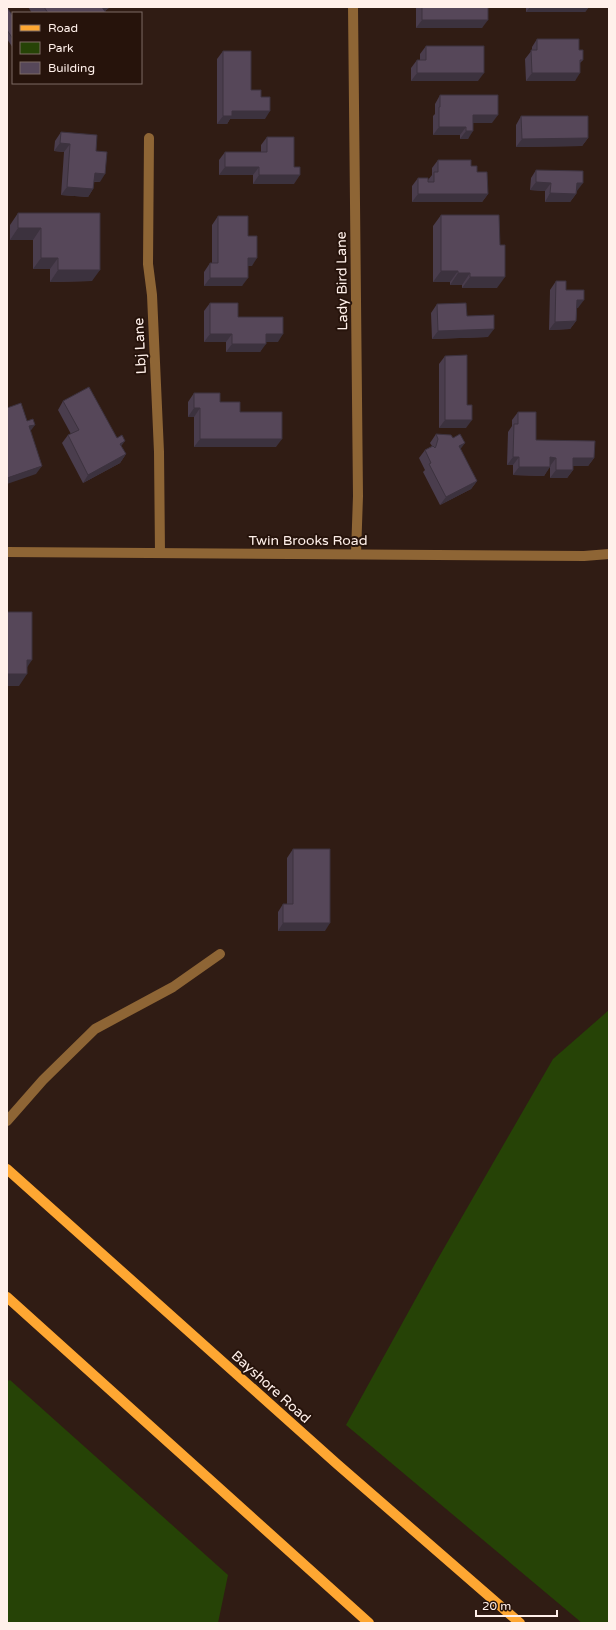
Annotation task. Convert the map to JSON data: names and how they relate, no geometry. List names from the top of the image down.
{
  "streets": {
    "main road": ["Bayshore Road"],
    "street": ["Lady Bird Lane", "Lbj Lane", "Twin Brooks Road"]
  },
  "crossings": [
    ["Lady Bird Lane", "Twin Brooks Road"],
    ["Lbj Lane", "Twin Brooks Road"]
  ],
  "legend": ["Road", "Park", "Building"],
  "scale_bar": "20 m"
}
